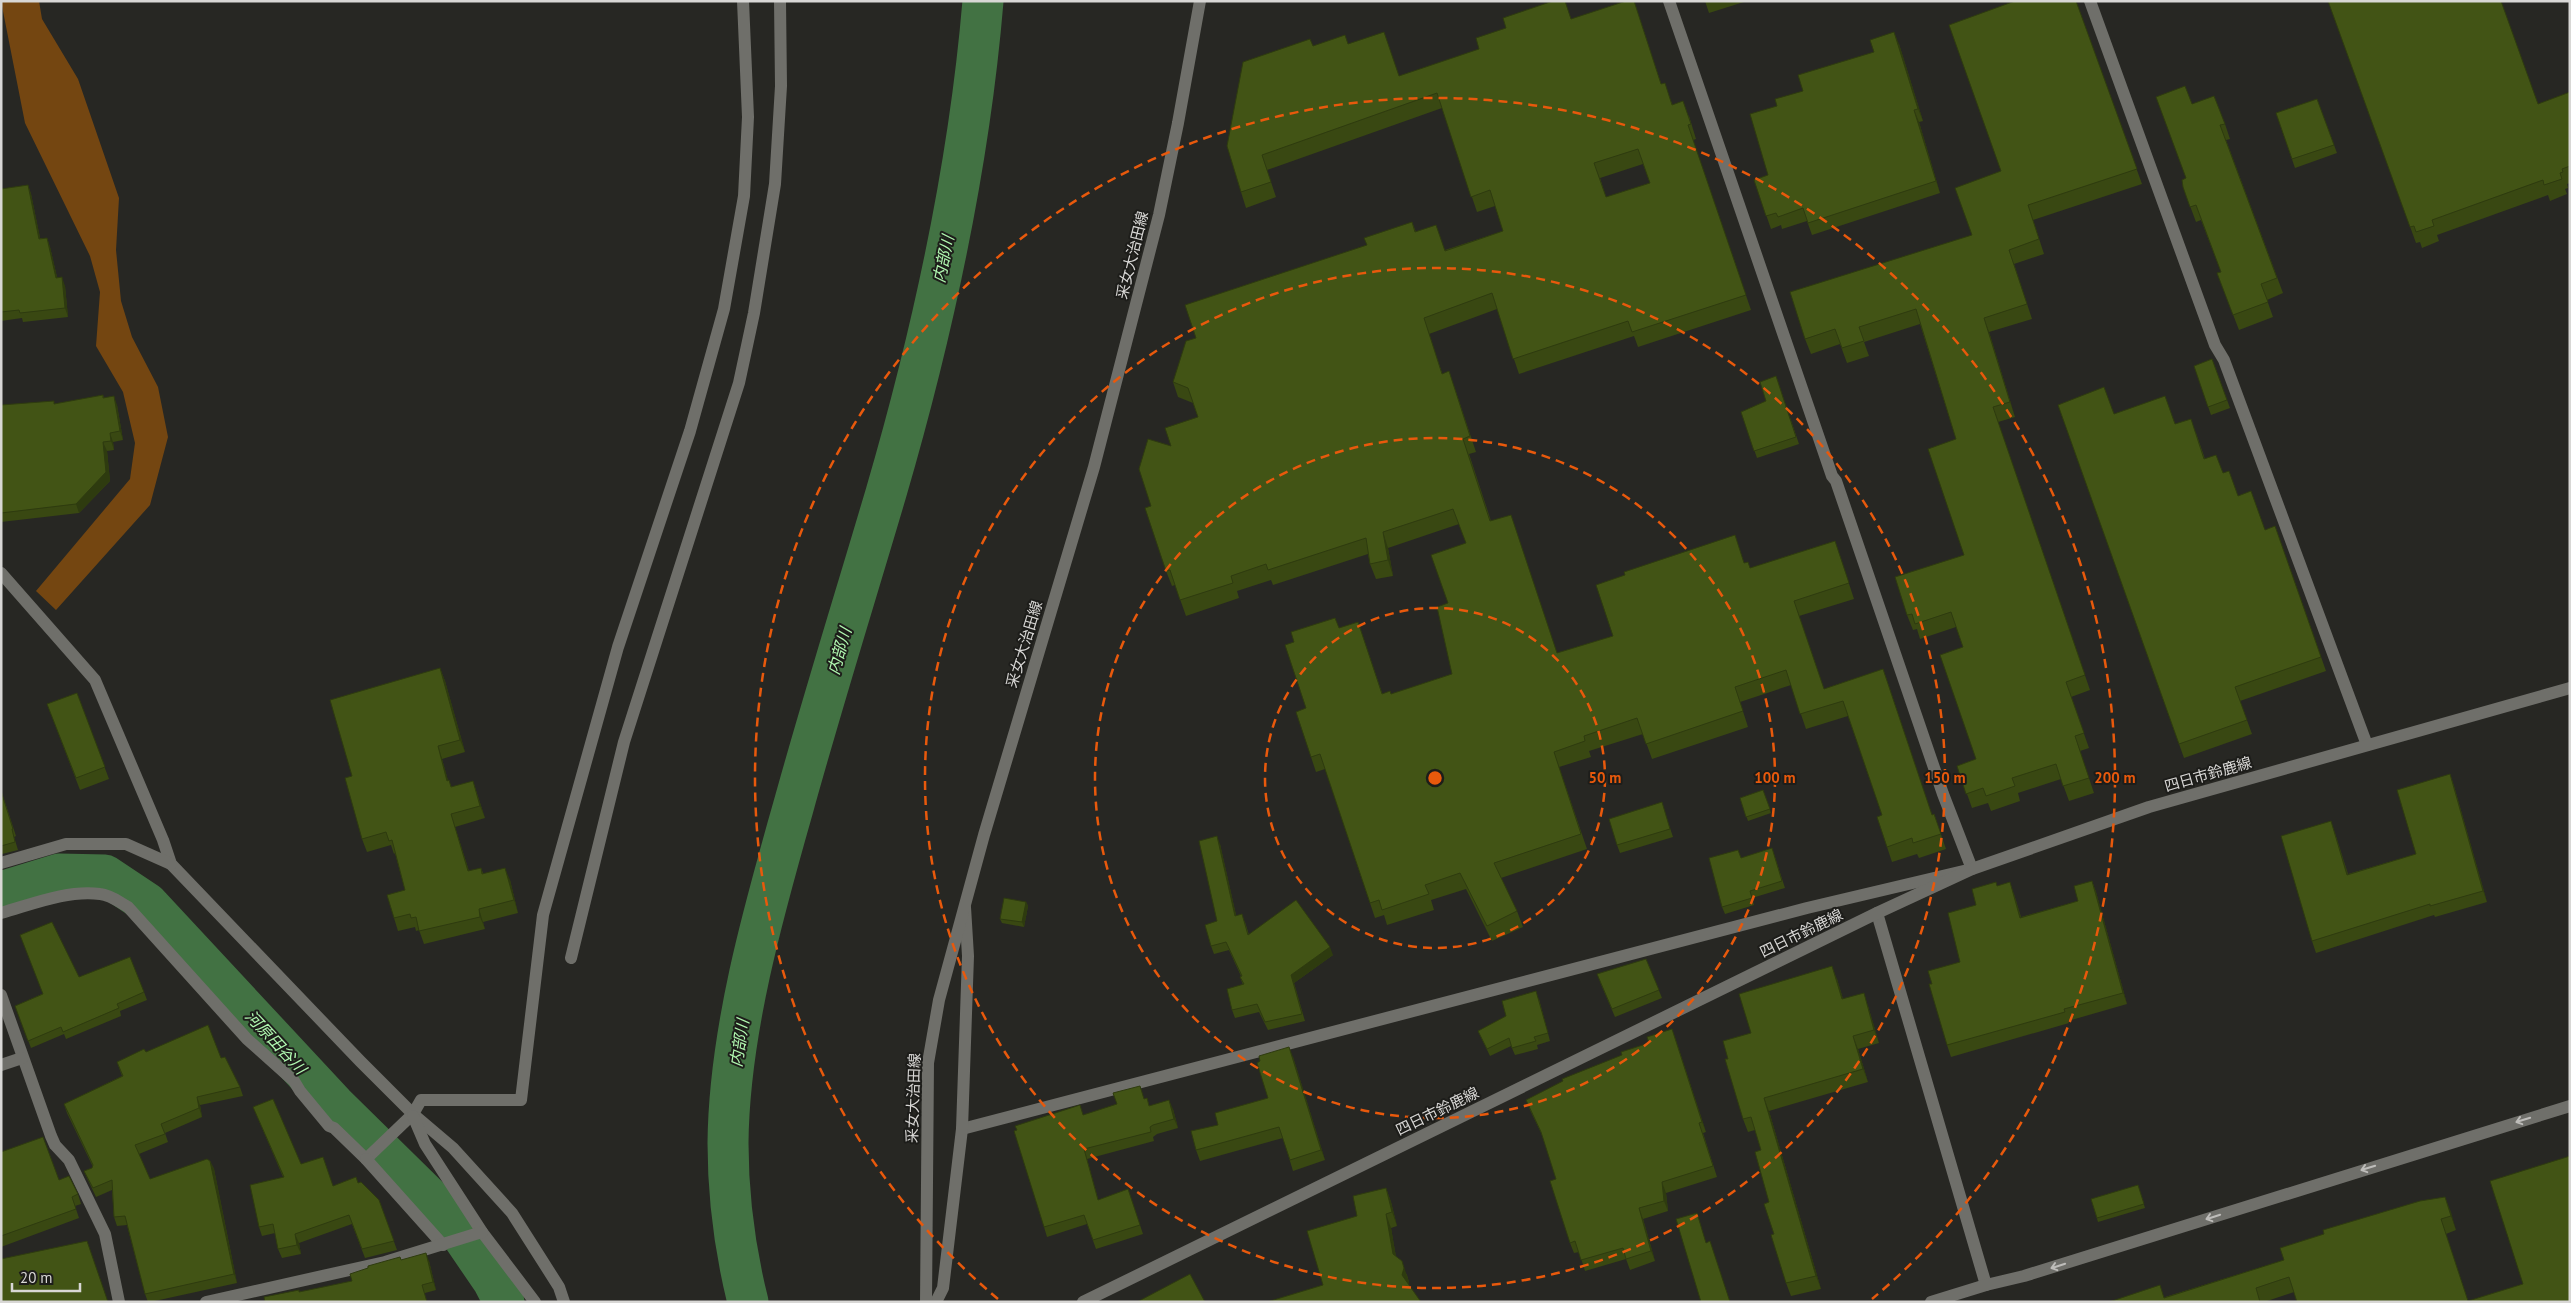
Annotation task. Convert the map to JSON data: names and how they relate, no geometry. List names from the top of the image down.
{
  "streets": {
    "street": ["采女大治田線", "四日市鈴鹿線"]
  },
  "water": ["内部川", "河原田谷川"],
  "scale_bar": "20 m",
  "rings": [
    "50 m",
    "100 m",
    "150 m",
    "200 m"
  ]
}
